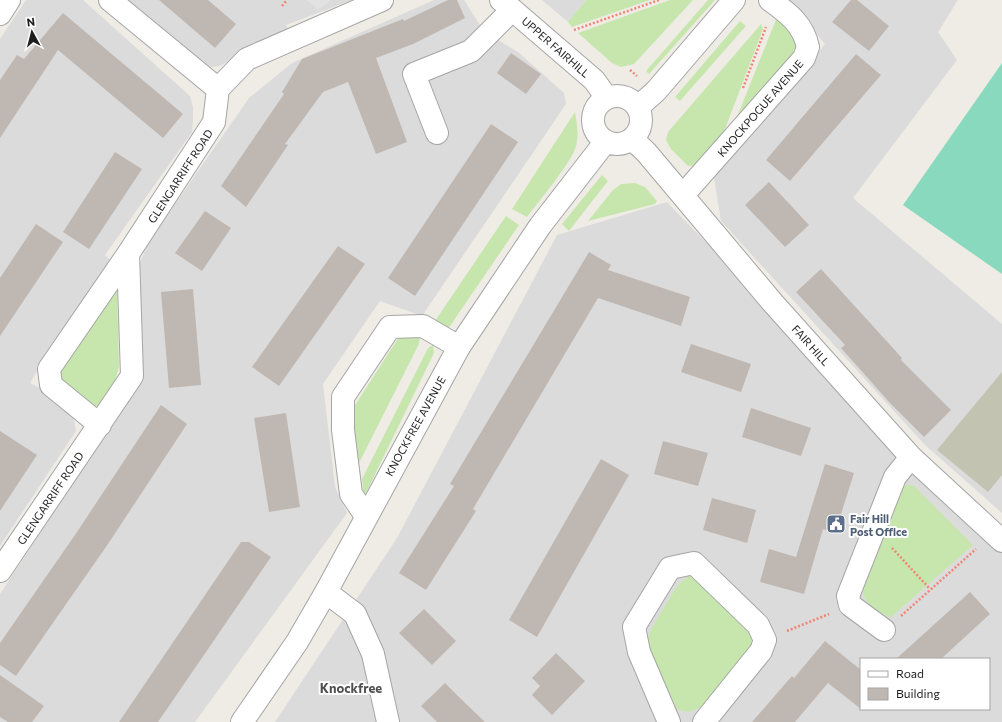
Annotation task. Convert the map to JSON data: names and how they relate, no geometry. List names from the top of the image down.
{
  "streets": {
    "street": [
      "UPPER FAIRHILL",
      "KNOCKPOGUE AVENUE",
      "GLENGARRIFF ROAD",
      "FAIR HILL",
      "KNOCKFREE AVENUE"
    ]
  },
  "crossings": [
    ["UPPER FAIRHILL", "FAIR HILL"],
    ["UPPER FAIRHILL", "KNOCKFREE AVENUE"],
    ["KNOCKPOGUE AVENUE", "FAIR HILL"],
    ["FAIR HILL", "KNOCKFREE AVENUE"]
  ],
  "districts": ["Knockfree"],
  "places": {
    "public building": ["Fair Hill Post Office"]
  },
  "legend": ["Road", "Building"],
  "north": "top"
}
